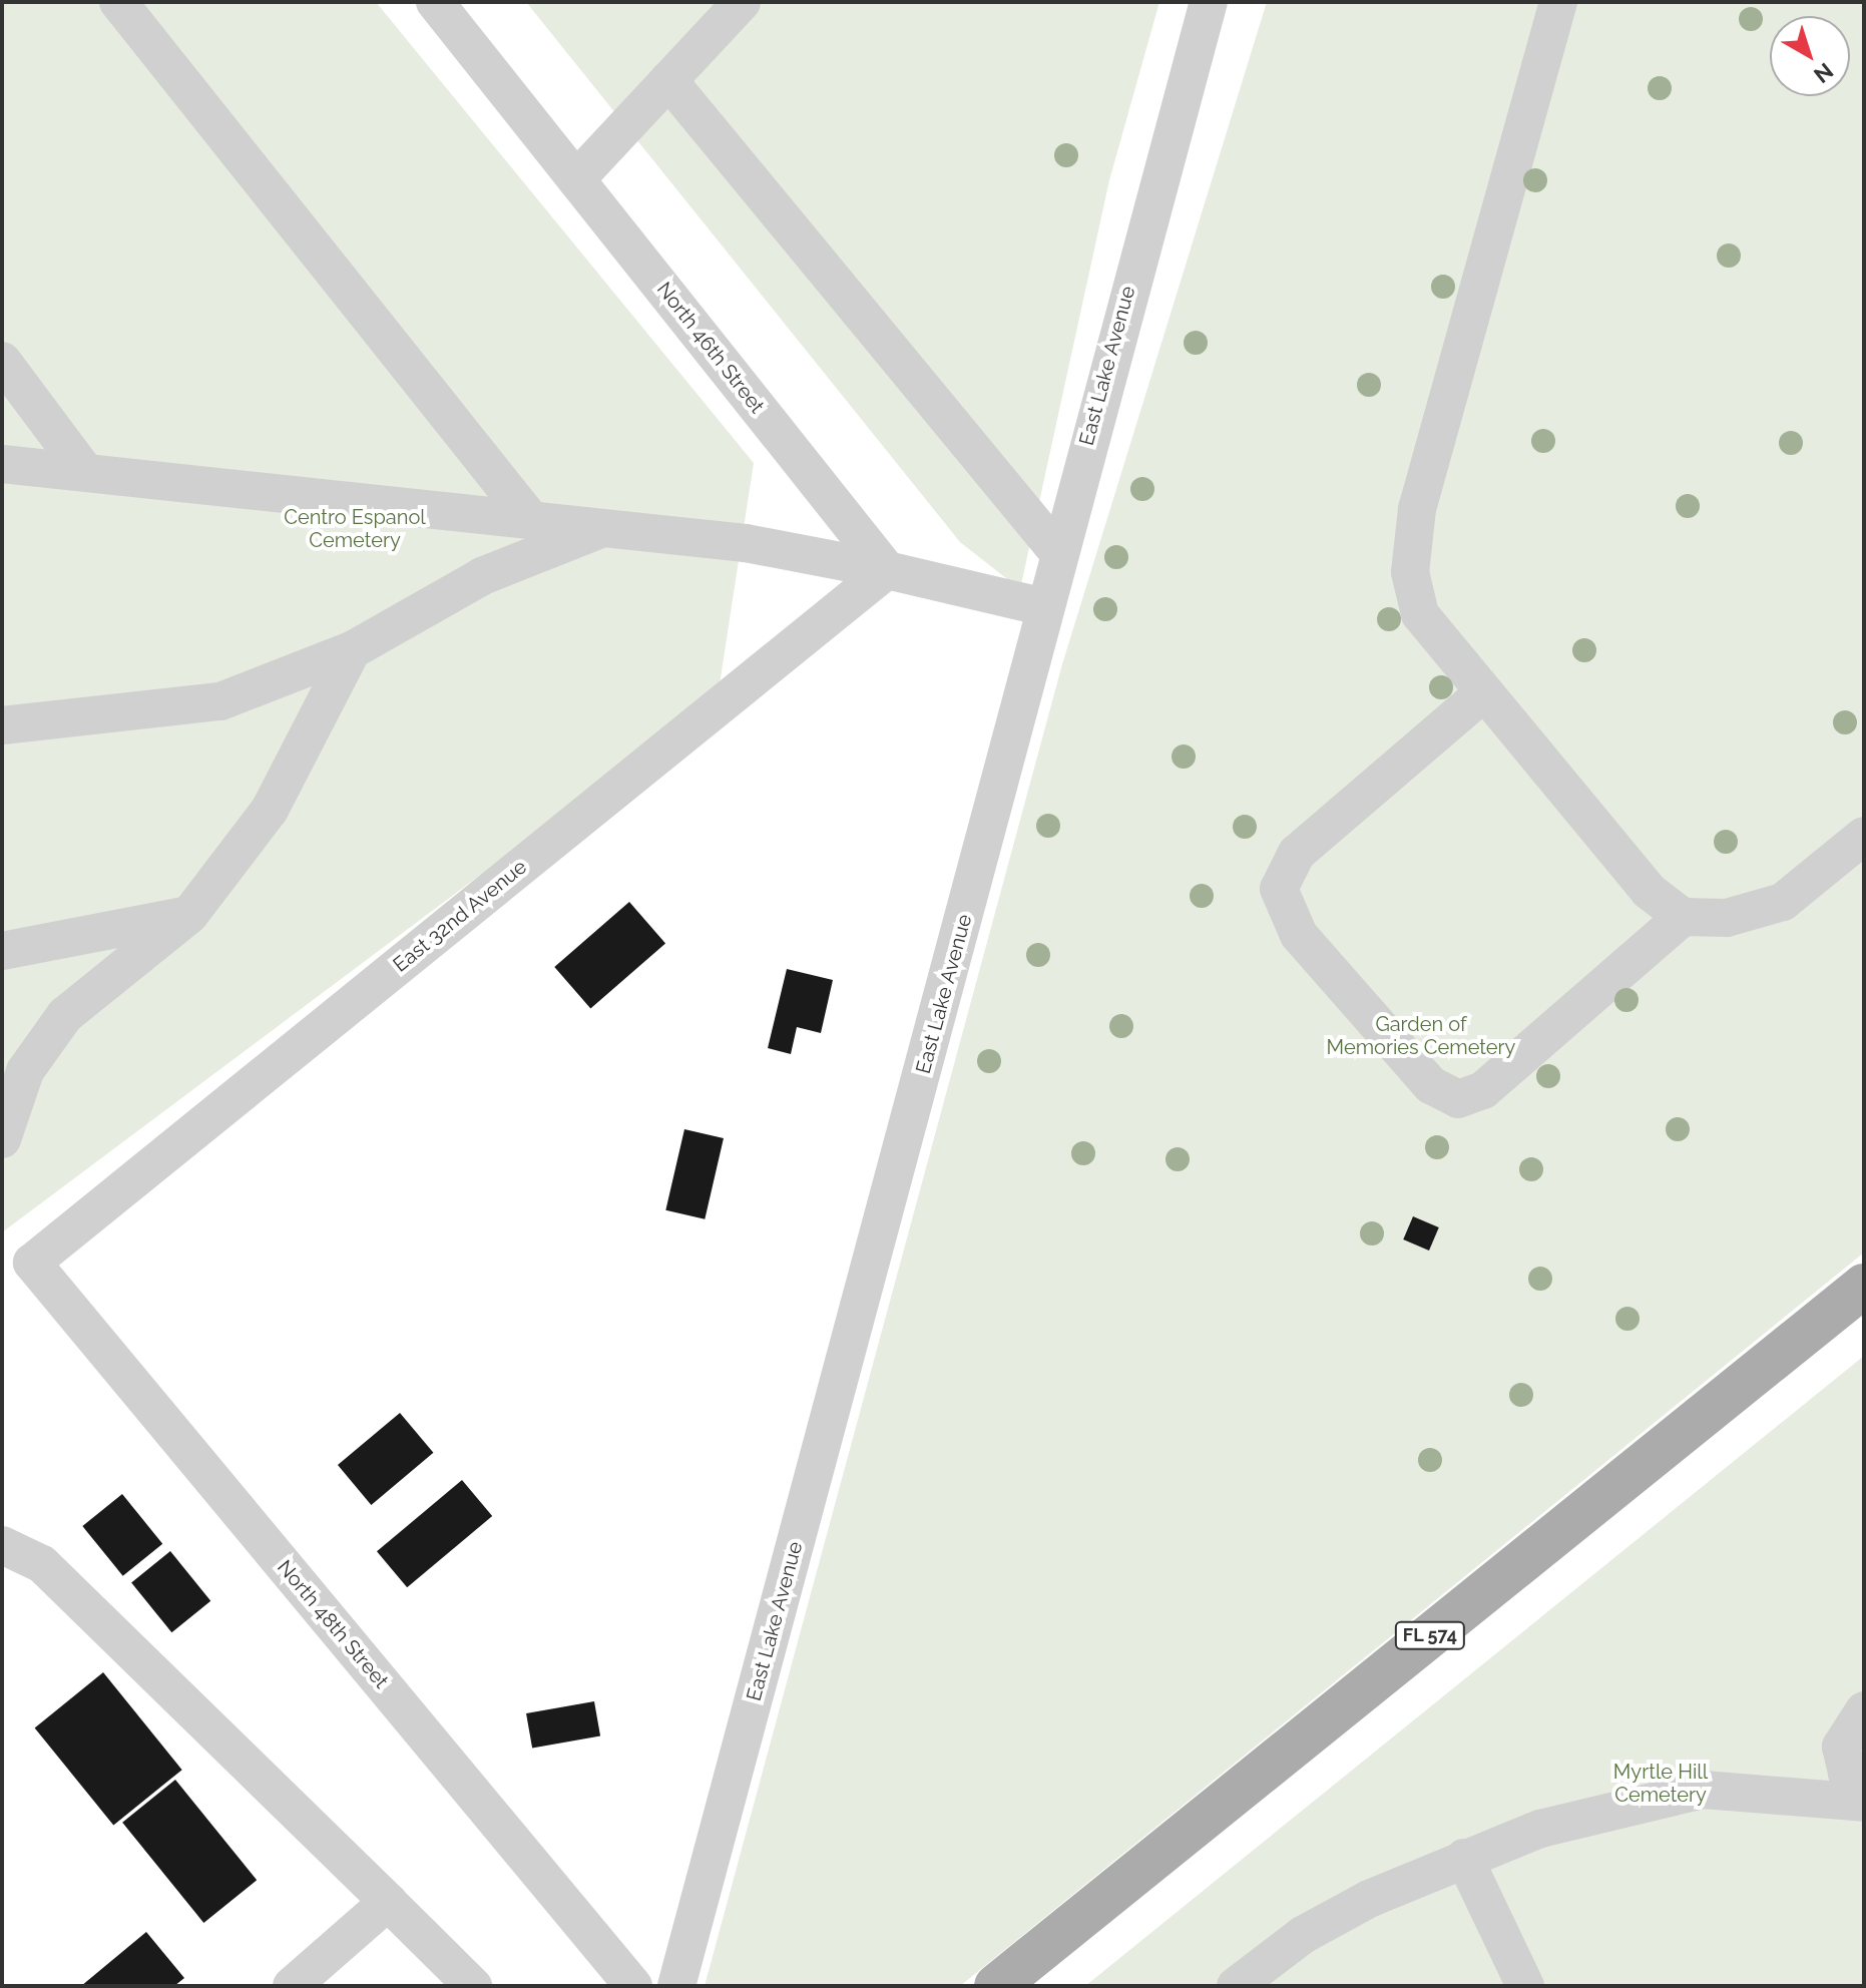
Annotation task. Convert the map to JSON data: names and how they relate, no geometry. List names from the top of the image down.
{
  "streets": {
    "main road": ["FL 574"],
    "street": [
      "North 46th Street",
      "East Lake Avenue",
      "East 32nd Avenue",
      "North 48th Street"
    ]
  },
  "crossings": [
    ["North 46th Street", "East 32nd Avenue"],
    ["East 32nd Avenue", "North 48th Street"]
  ],
  "parks": ["Centro Espanol Cemetery", "Garden of Memories Cemetery", "Myrtle Hill Cemetery"],
  "north": "bottom right"
}
